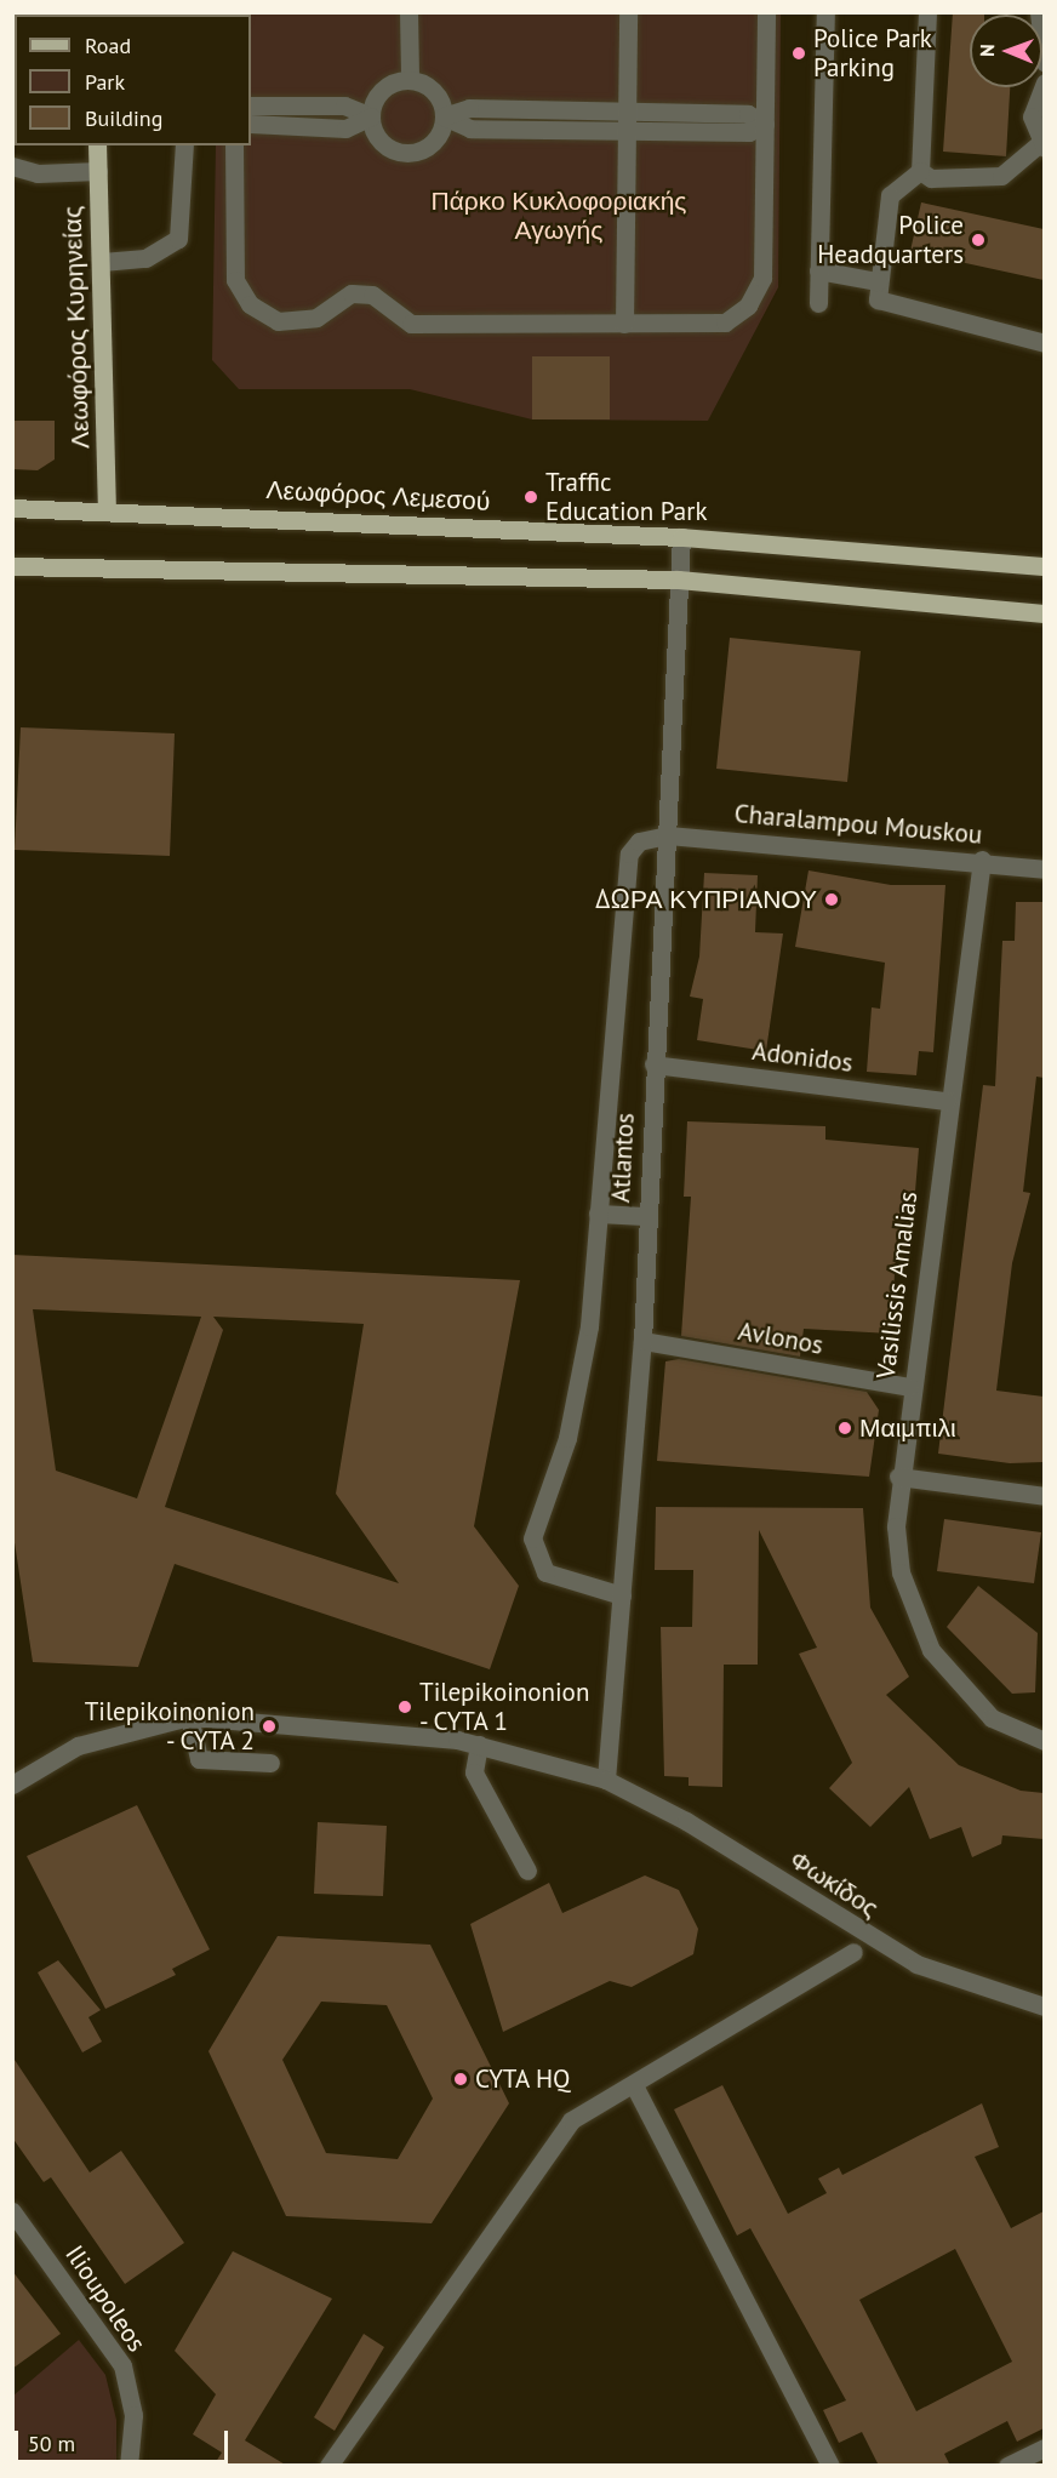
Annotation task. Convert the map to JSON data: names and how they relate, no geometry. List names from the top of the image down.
{
  "streets": {
    "main road": ["Λεωφόρος Κυρηνείας", "Λεωφόρος Λεμεσού"],
    "street": [
      "Charalampou Mouskou",
      "Adonidos",
      "Atlantos",
      "Vasilissis Amalias",
      "Avlonos",
      "Φωκίδος",
      "Ilioupoleos"
    ]
  },
  "crossings": [
    ["Λεωφόρος Κυρηνείας", "Λεωφόρος Λεμεσού"],
    ["Λεωφόρος Λεμεσού", "Atlantos"],
    ["Charalampou Mouskou", "Atlantos"],
    ["Charalampou Mouskou", "Vasilissis Amalias"],
    ["Adonidos", "Atlantos"],
    ["Adonidos", "Vasilissis Amalias"],
    ["Atlantos", "Avlonos"],
    ["Atlantos", "Φωκίδος"],
    ["Vasilissis Amalias", "Avlonos"]
  ],
  "parks": ["Πάρκο Κυκλοφοριακής Αγωγής"],
  "places": [
    "Police Park Parking",
    "Police Headquarters",
    "Traffic Education Park",
    "ΔΩΡΑ ΚΥΠΡΙΑΝΟΥ",
    "Μαιμπιλι",
    "Tilepikoinonion - CYTA 1",
    "Tilepikoinonion - CYTA 2",
    "CYTA HQ"
  ],
  "legend": ["Road", "Park", "Building"],
  "scale_bar": "50 m",
  "north": "left"
}
